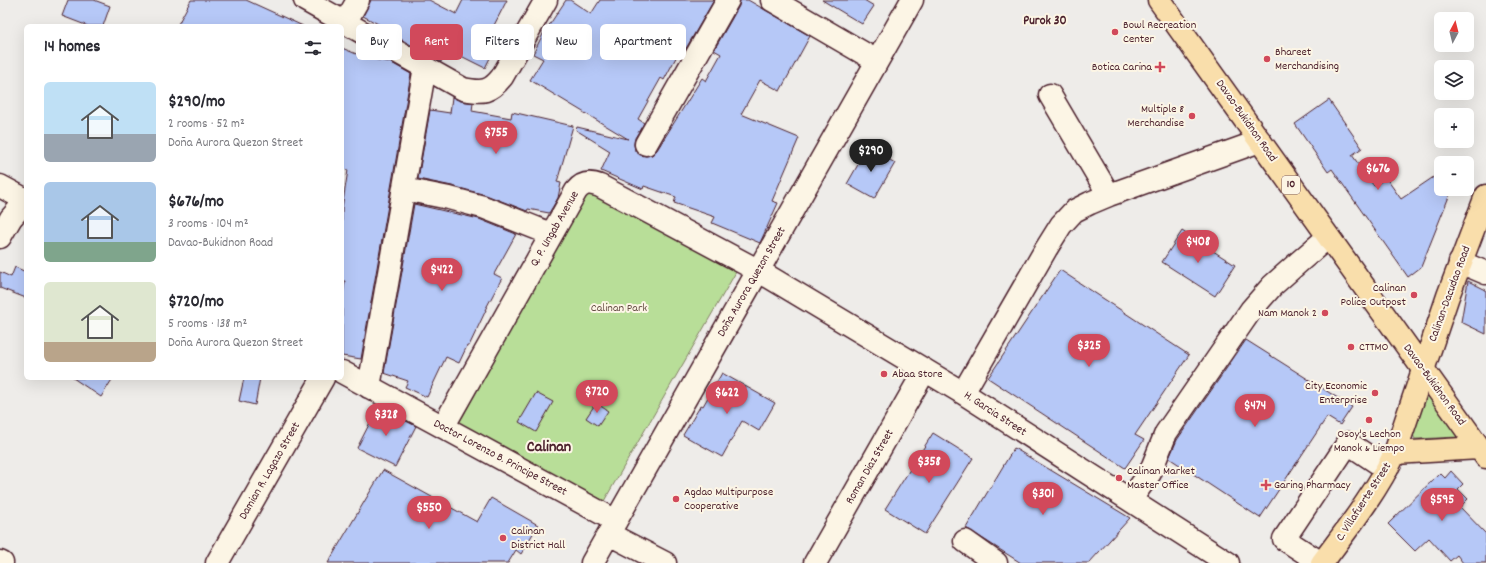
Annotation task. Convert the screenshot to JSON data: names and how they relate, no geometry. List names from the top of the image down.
{
  "streets": {
    "main road": [
      "Davao-Bukidnon Road",
      "10",
      "Calinan-Dacudao Road",
      "C. Villafuerte Street"
    ],
    "street": [
      "Q. P. Ungab Avenue",
      "Doña Aurora Quezon Street",
      "H. Garcia Street",
      "Doctor Lorenzo B. Principe Street",
      "Roman Diaz Street",
      "Damian R. Lagazo Street"
    ]
  },
  "crossings": [
    ["Davao-Bukidnon Road", "Calinan-Dacudao Road"],
    ["Davao-Bukidnon Road", "C. Villafuerte Street"],
    ["Q. P. Ungab Avenue", "Doña Aurora Quezon Street"],
    ["Q. P. Ungab Avenue", "H. Garcia Street"],
    ["Q. P. Ungab Avenue", "Doctor Lorenzo B. Principe Street"],
    ["Doña Aurora Quezon Street", "H. Garcia Street"],
    ["Doña Aurora Quezon Street", "Doctor Lorenzo B. Principe Street"],
    ["Calinan-Dacudao Road", "C. Villafuerte Street"],
    ["H. Garcia Street", "Roman Diaz Street"]
  ],
  "districts": ["Purok 30", "Calinan"],
  "parks": ["Calinan Park"],
  "places": {
    "other": [
      "Bowl Recreation Center",
      "Bhareet Merchandising",
      "Multiple 8 Merchandise",
      "Calinan Police Outpost",
      "Nam Manok 2",
      "CTTMO",
      "Abaa Store",
      "City Economic Enterprise",
      "Osoy's Lechon Manok & Liempo",
      "Calinan Market Master Office",
      "Agdao Multipurpose Cooperative",
      "Calinan District Hall"
    ],
    "health": ["Botica Carina", "Garing Pharmacy"]
  },
  "north": "top",
  "page": {
    "map_buttons": ["+", "−"],
    "chip": [
      "Buy",
      "Rent",
      "Filters",
      "New",
      "Apartment"
    ],
    "heading": "14 homes",
    "list": [
      {
        "name": "$290/mo",
        "note": "2 rooms · 52 m² · Doña Aurora Quezon Street"
      },
      {
        "name": "$676/mo",
        "note": "3 rooms · 104 m² · Davao-Bukidnon Road"
      },
      {
        "name": "$720/mo",
        "note": "5 rooms · 138 m² · Doña Aurora Quezon Street"
      }
    ],
    "price": [
      "$755",
      "$290",
      "$676",
      "$408",
      "$422",
      "$325",
      "$720",
      "$622",
      "$474",
      "$328",
      "$358",
      "$301",
      "$595",
      "$550"
    ]
  }
}
